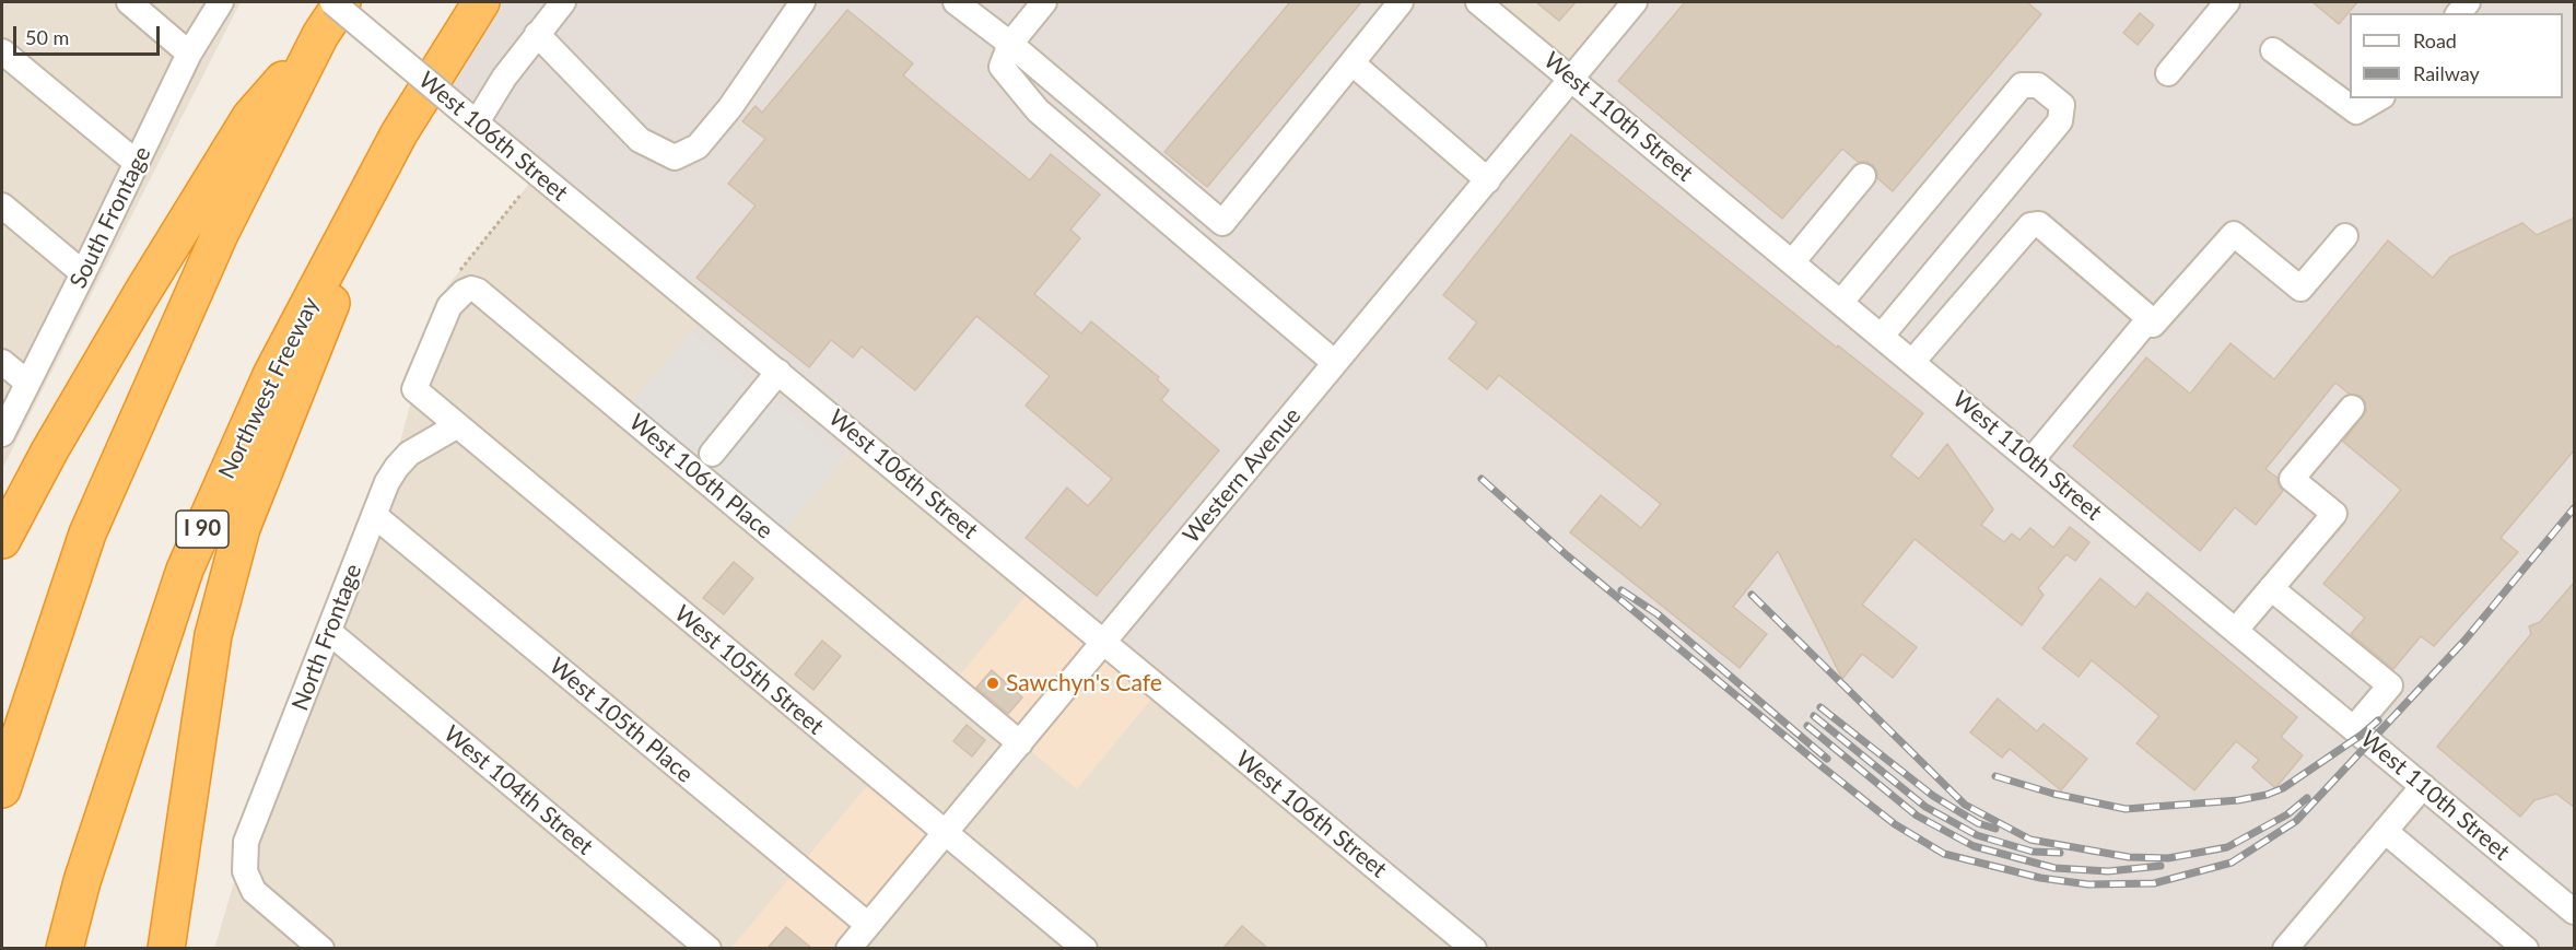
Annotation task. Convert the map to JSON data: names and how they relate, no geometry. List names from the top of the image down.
{
  "streets": {
    "highway": ["Northwest Freeway", "I 90"],
    "street": [
      "West 110th Street",
      "West 106th Street",
      "South Frontage",
      "Western Avenue",
      "West 106th Place",
      "North Frontage",
      "West 105th Street",
      "West 105th Place",
      "West 104th Street"
    ]
  },
  "crossings": [
    ["West 110th Street", "Western Avenue"],
    ["West 106th Street", "Western Avenue"],
    ["Western Avenue", "West 106th Place"],
    ["Western Avenue", "West 105th Street"],
    ["Western Avenue", "West 105th Place"],
    ["West 106th Place", "West 105th Street"],
    ["North Frontage", "West 105th Street"],
    ["North Frontage", "West 105th Place"],
    ["North Frontage", "West 104th Street"]
  ],
  "places": ["Sawchyn's Cafe"],
  "legend": ["Road", "Railway"],
  "scale_bar": "50 m"
}
